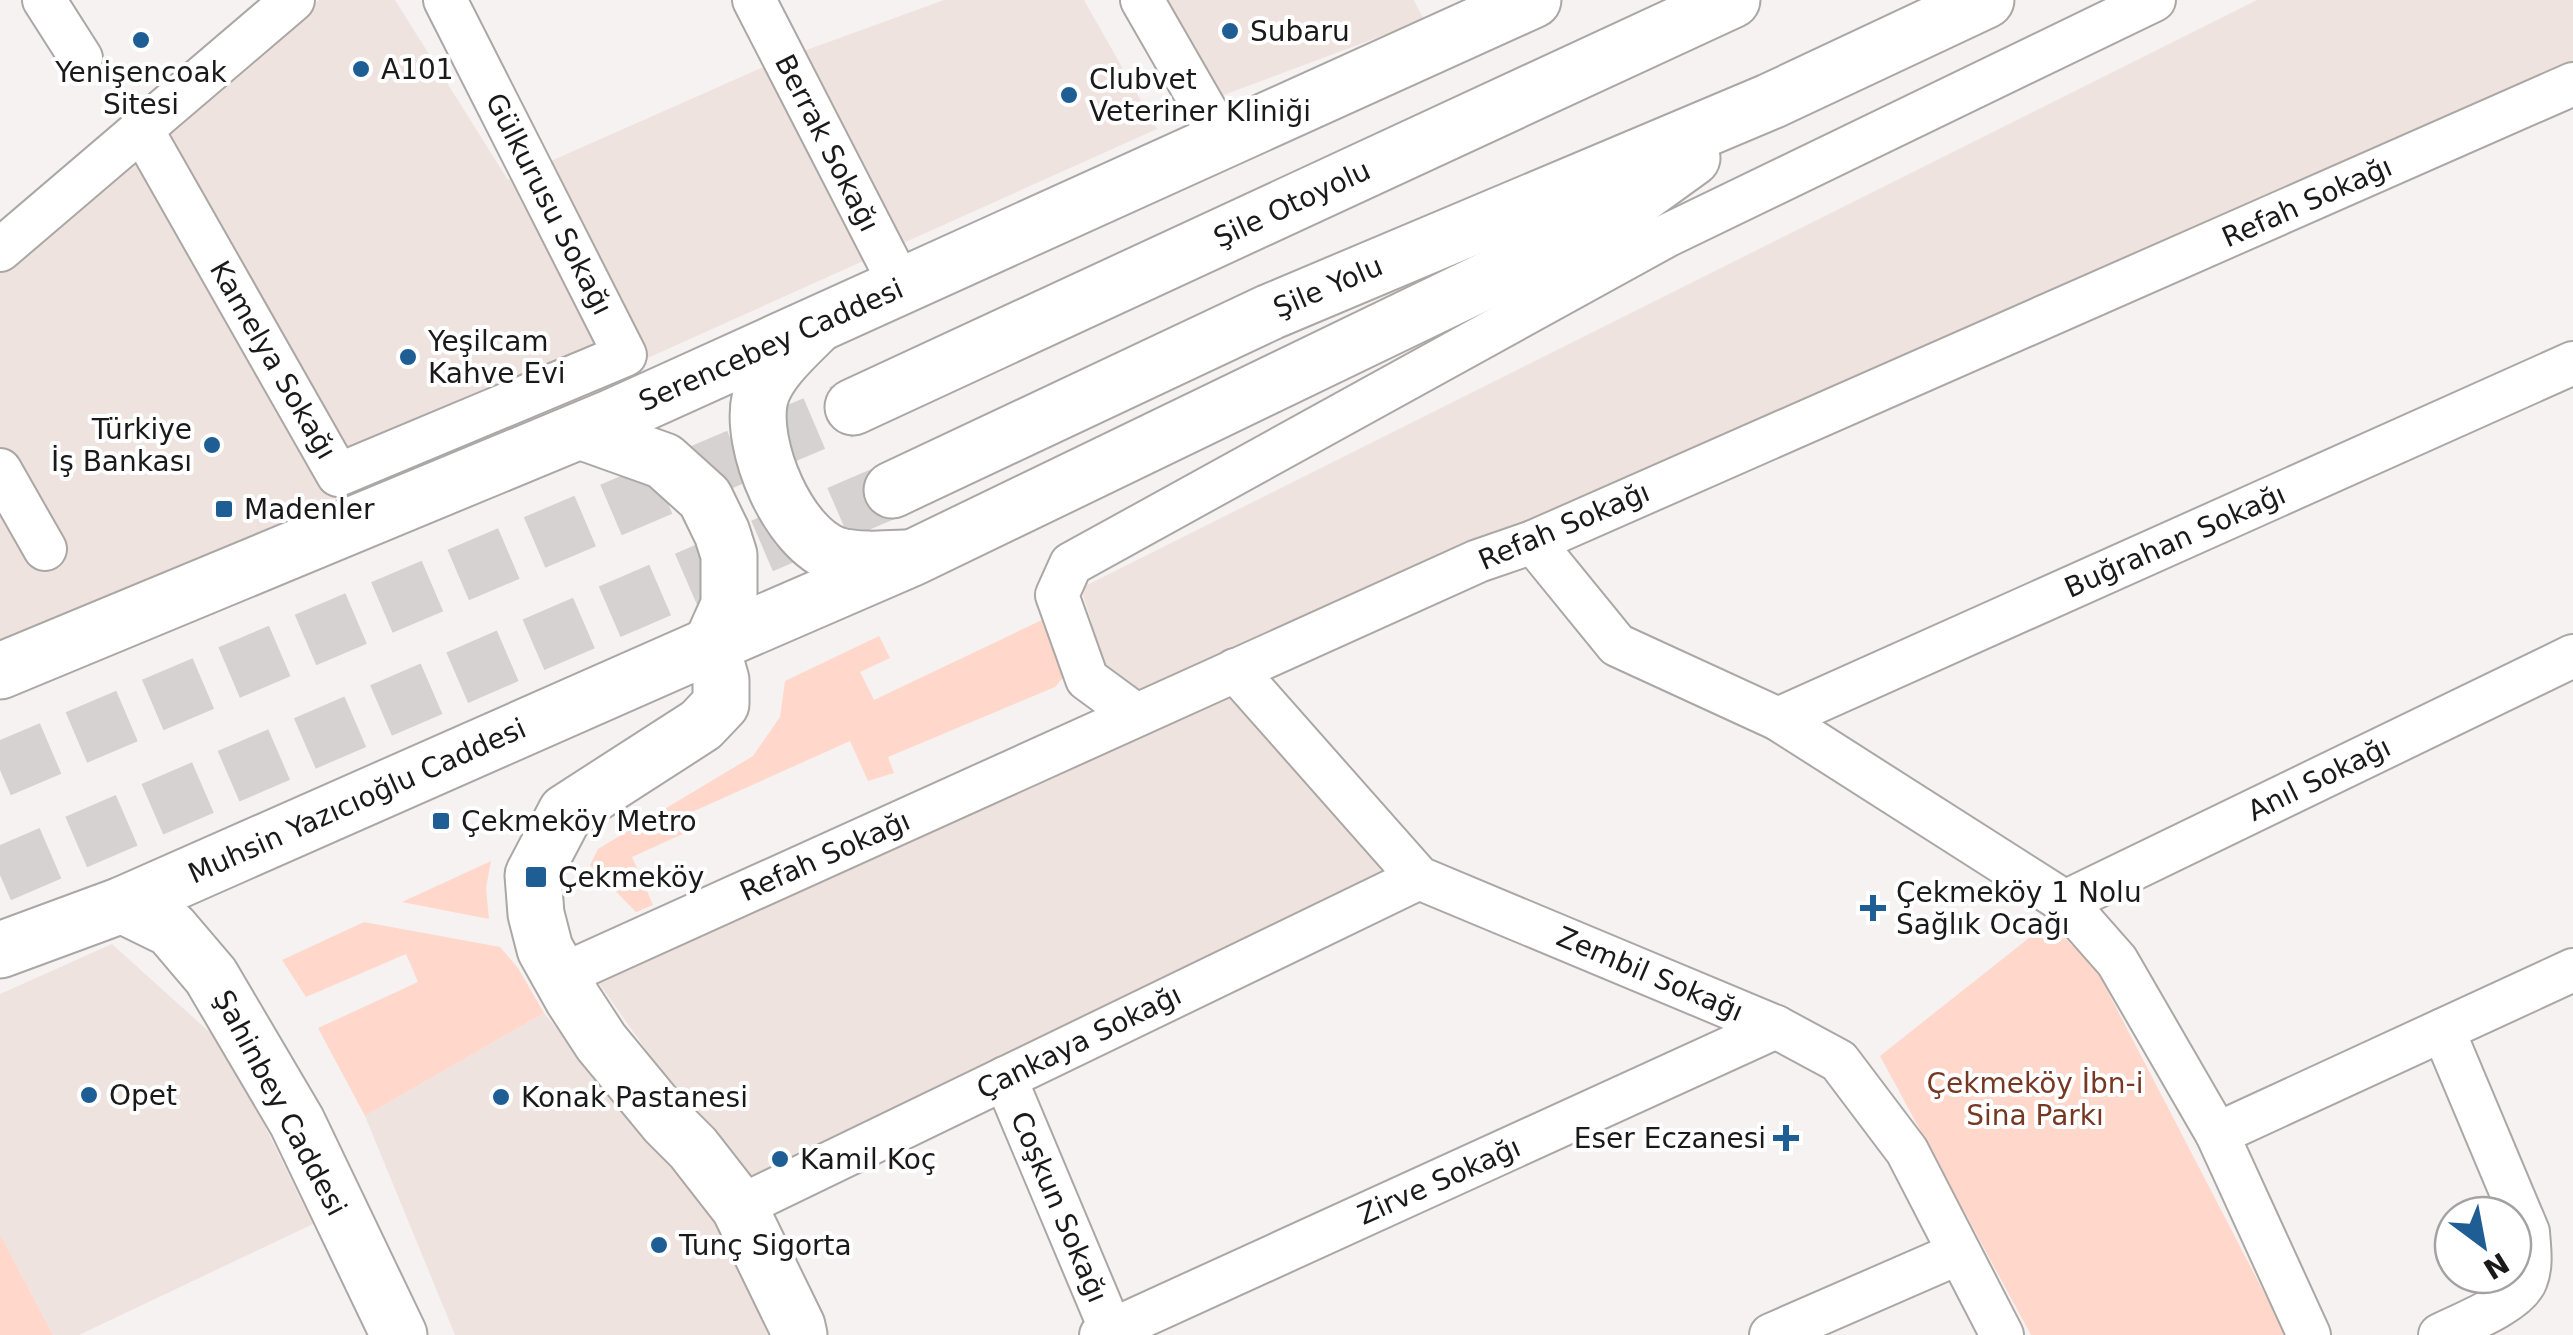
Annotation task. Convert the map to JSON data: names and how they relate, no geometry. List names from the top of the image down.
{
  "streets": {
    "main road": [
      "Şile Otoyolu",
      "Şile Yolu",
      "Serencebey Caddesi",
      "Muhsin Yazıcıoğlu Caddesi",
      "Şahinbey Caddesi"
    ],
    "street": [
      "Berrak Sokağı",
      "Refah Sokağı",
      "Gülkurusu Sokağı",
      "Kamelya Sokağı",
      "Buğrahan Sokağı",
      "Anıl Sokağı",
      "Zembil Sokağı",
      "Çankaya Sokağı",
      "Zirve Sokağı",
      "Coşkun Sokağı"
    ]
  },
  "crossings": [
    ["Berrak Sokağı", "Serencebey Caddesi"],
    ["Refah Sokağı", "Zembil Sokağı"],
    ["Gülkurusu Sokağı", "Kamelya Sokağı"],
    ["Şile Yolu", "Muhsin Yazıcıoğlu Caddesi"],
    ["Muhsin Yazıcıoğlu Caddesi", "Şahinbey Caddesi"],
    ["Zembil Sokağı", "Çankaya Sokağı"],
    ["Zembil Sokağı", "Zirve Sokağı"],
    ["Çankaya Sokağı", "Coşkun Sokağı"],
    ["Zirve Sokağı", "Coşkun Sokağı"]
  ],
  "parks": ["Çekmeköy İbn-i Sina Parkı"],
  "places": {
    "other": [
      "Subaru",
      "Yenişencoak Sitesi",
      "A101",
      "Clubvet Veteriner Kliniği",
      "Yeşilcam Kahve Evi",
      "Türkiye İş Bankası",
      "Opet",
      "Konak Pastanesi",
      "Kamil Koç",
      "Tunç Sigorta"
    ],
    "transit": ["Madenler", "Çekmeköy Metro", "Çekmeköy"],
    "health": ["Çekmeköy 1 Nolu Sağlık Ocağı", "Eser Eczanesi"]
  },
  "north": "bottom right"
}
